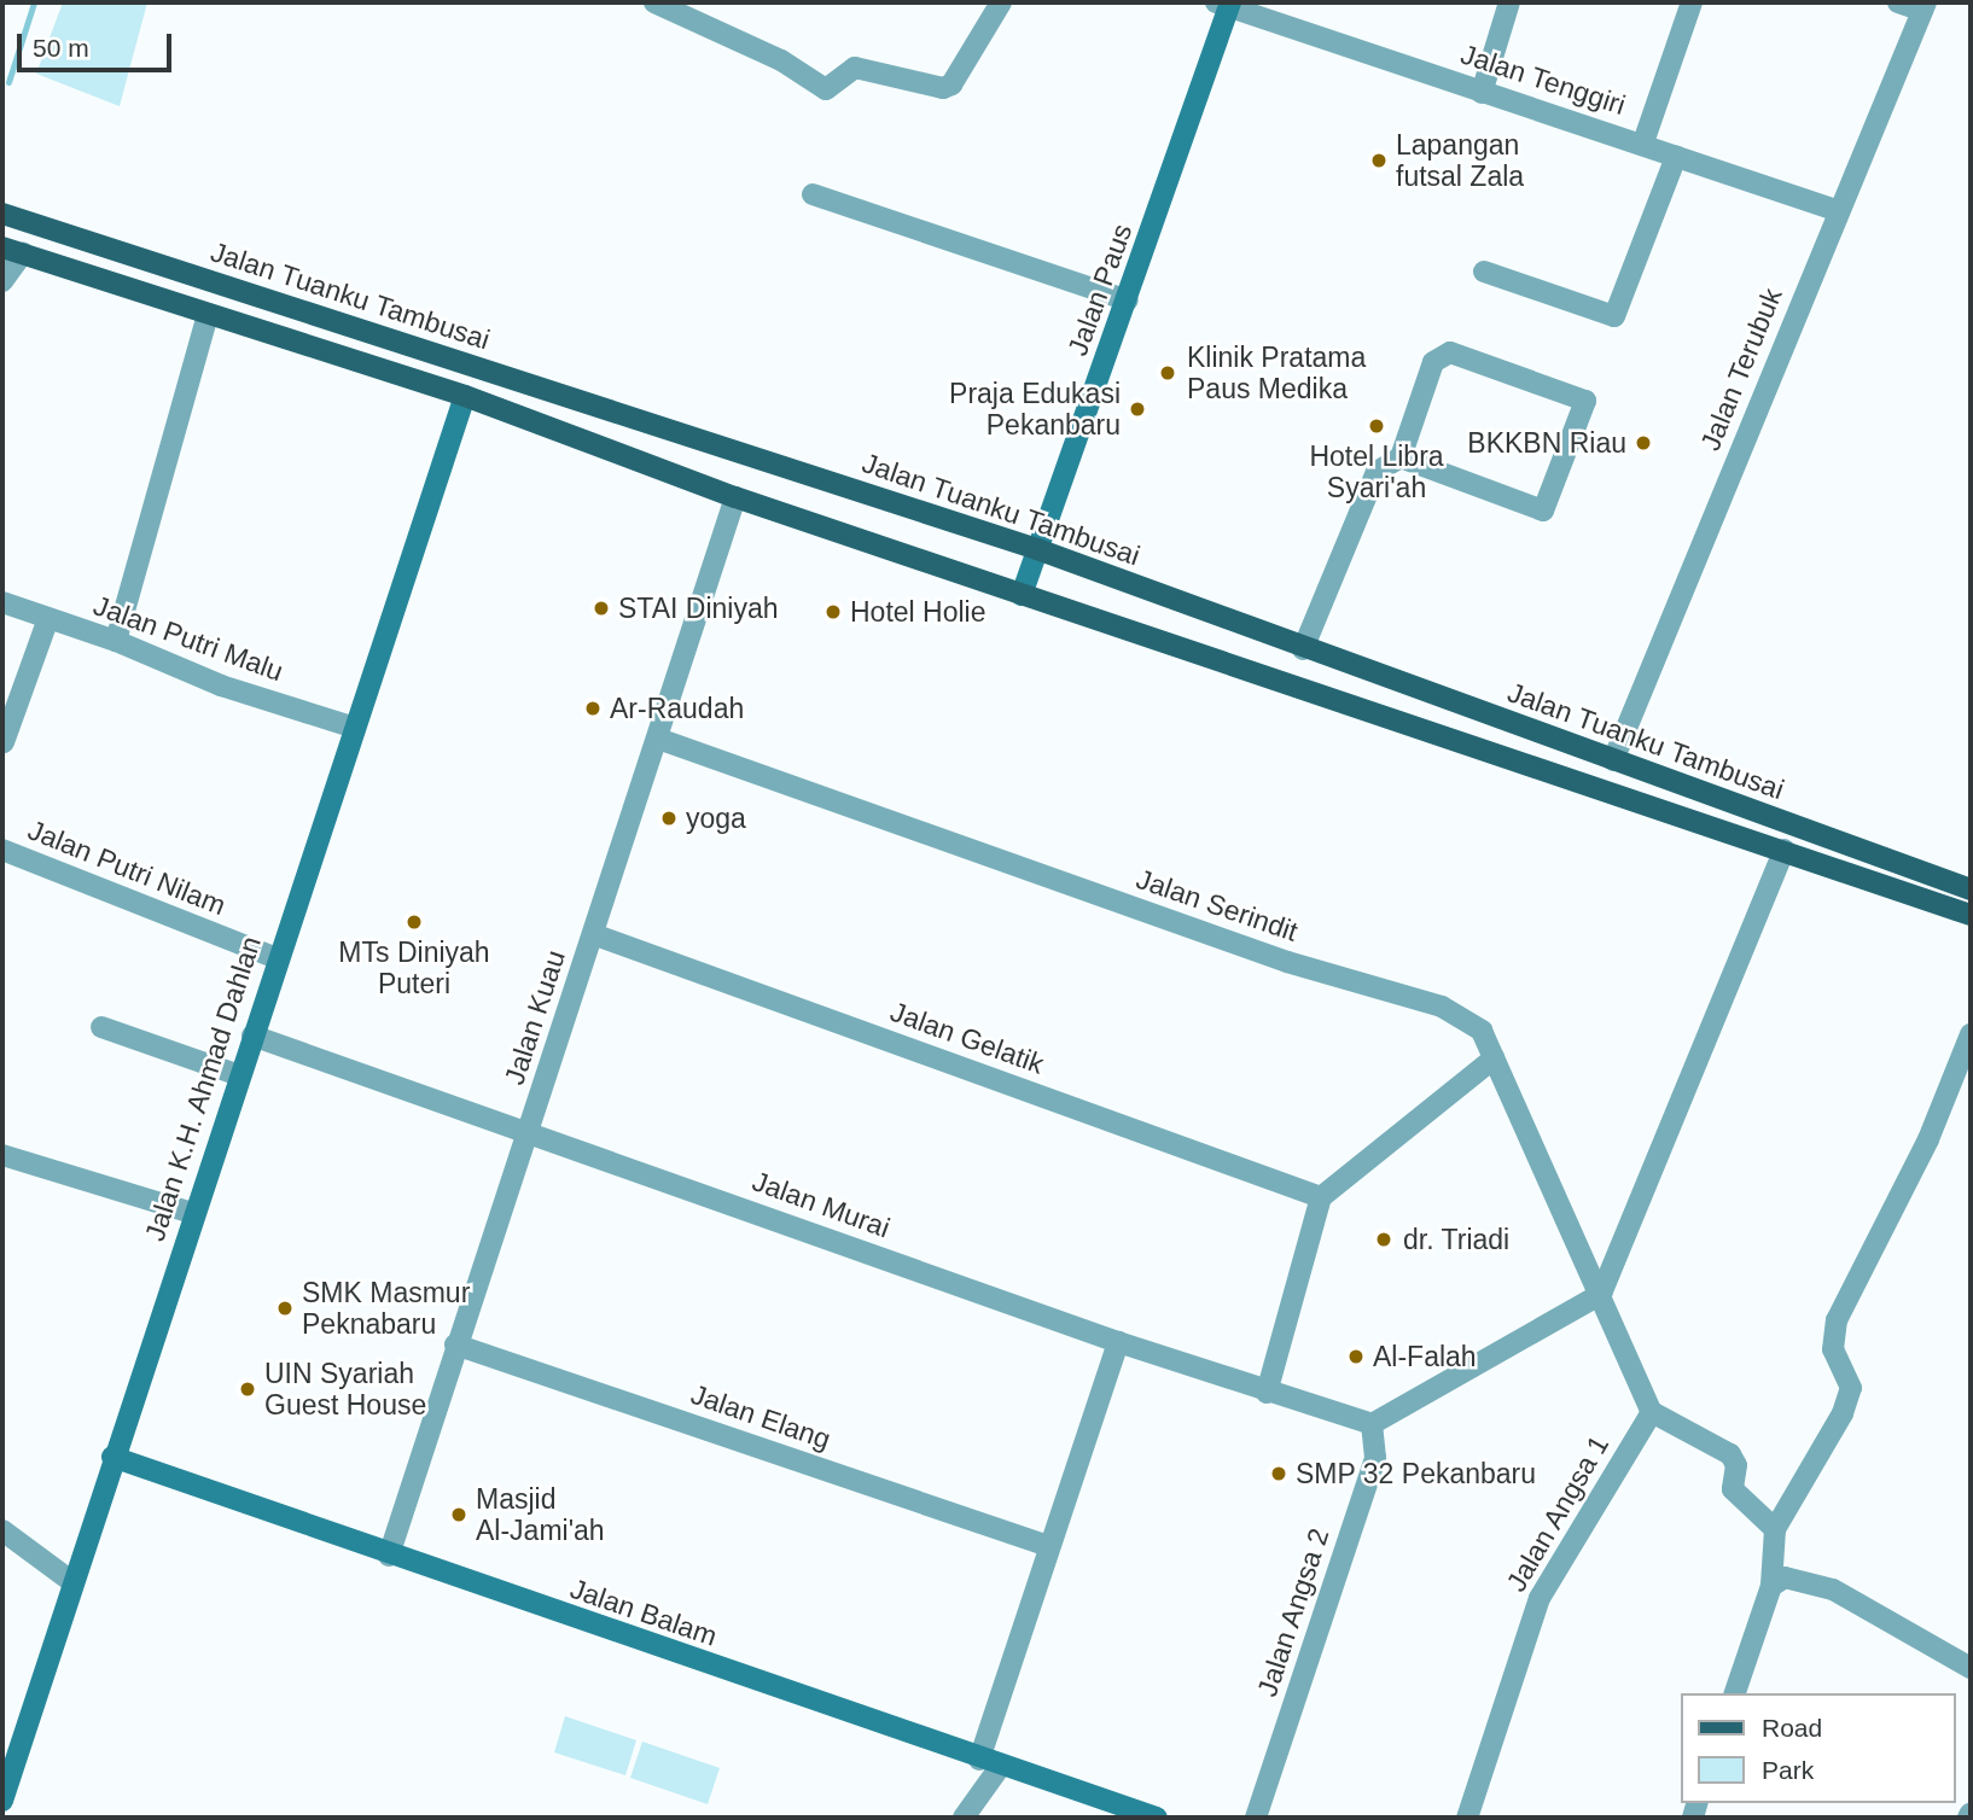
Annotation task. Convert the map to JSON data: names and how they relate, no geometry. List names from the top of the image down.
{
  "streets": {
    "main road": [
      "Jalan Paus",
      "Jalan Tuanku Tambusai",
      "Jalan K.H. Ahmad Dahlan",
      "Jalan Balam"
    ],
    "street": [
      "Jalan Tenggiri",
      "Jalan Terubuk",
      "Jalan Putri Malu",
      "Jalan Putri Nilam",
      "Jalan Serindit",
      "Jalan Kuau",
      "Jalan Gelatik",
      "Jalan Murai",
      "Jalan Elang",
      "Jalan Angsa 1",
      "Jalan Angsa 2"
    ]
  },
  "crossings": [
    ["Jalan Tenggiri", "Jalan Paus"],
    ["Jalan Tenggiri", "Jalan Terubuk"],
    ["Jalan Paus", "Jalan Tuanku Tambusai"],
    ["Jalan Tuanku Tambusai", "Jalan Terubuk"],
    ["Jalan Tuanku Tambusai", "Jalan Kuau"],
    ["Jalan Tuanku Tambusai", "Jalan K.H. Ahmad Dahlan"],
    ["Jalan Putri Malu", "Jalan K.H. Ahmad Dahlan"],
    ["Jalan Putri Nilam", "Jalan K.H. Ahmad Dahlan"],
    ["Jalan Serindit", "Jalan Kuau"],
    ["Jalan Kuau", "Jalan Gelatik"],
    ["Jalan Kuau", "Jalan Murai"],
    ["Jalan Kuau", "Jalan Elang"],
    ["Jalan Kuau", "Jalan Balam"],
    ["Jalan K.H. Ahmad Dahlan", "Jalan Murai"],
    ["Jalan K.H. Ahmad Dahlan", "Jalan Balam"],
    ["Jalan Murai", "Jalan Angsa 2"]
  ],
  "places": [
    "Lapangan futsal Zala",
    "Klinik Pratama Paus Medika",
    "Praja Edukasi Pekanbaru",
    "Hotel Libra Syari'ah",
    "BKKBN Riau",
    "STAI Diniyah",
    "Hotel Holie",
    "Ar-Raudah",
    "yoga",
    "MTs Diniyah Puteri",
    "dr. Triadi",
    "SMK Masmur Peknabaru",
    "Al-Falah",
    "UIN Syariah Guest House",
    "SMP 32 Pekanbaru",
    "Masjid Al-Jami'ah"
  ],
  "legend": ["Road", "Park"],
  "scale_bar": "50 m"
}
